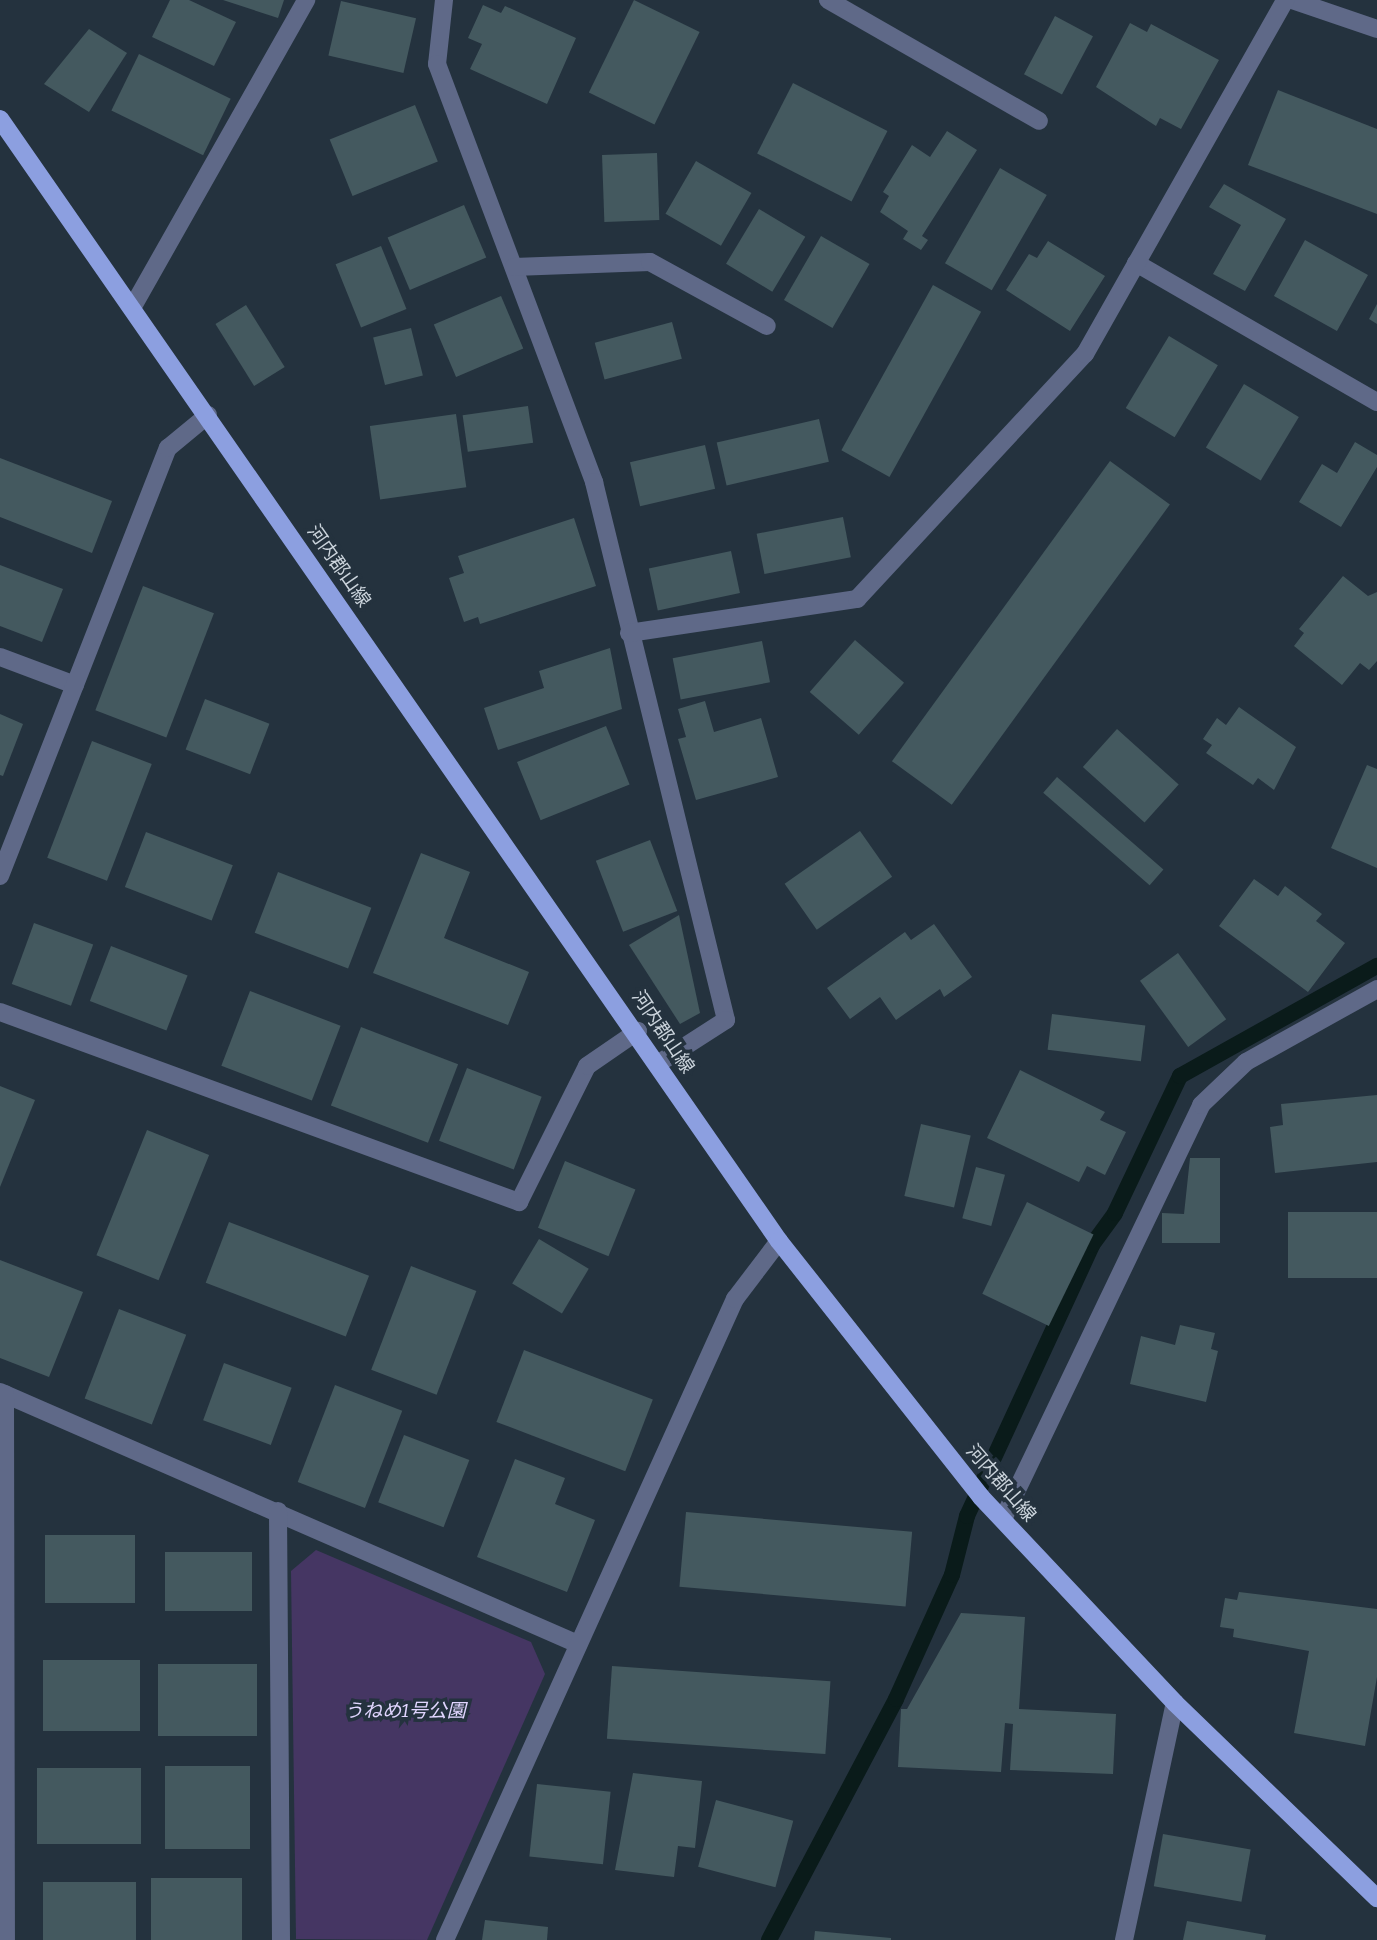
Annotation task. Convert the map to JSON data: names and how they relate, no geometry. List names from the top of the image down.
{
  "streets": {
    "main road": ["河内郡山線"]
  },
  "parks": ["うねめ1号公園"]
}
